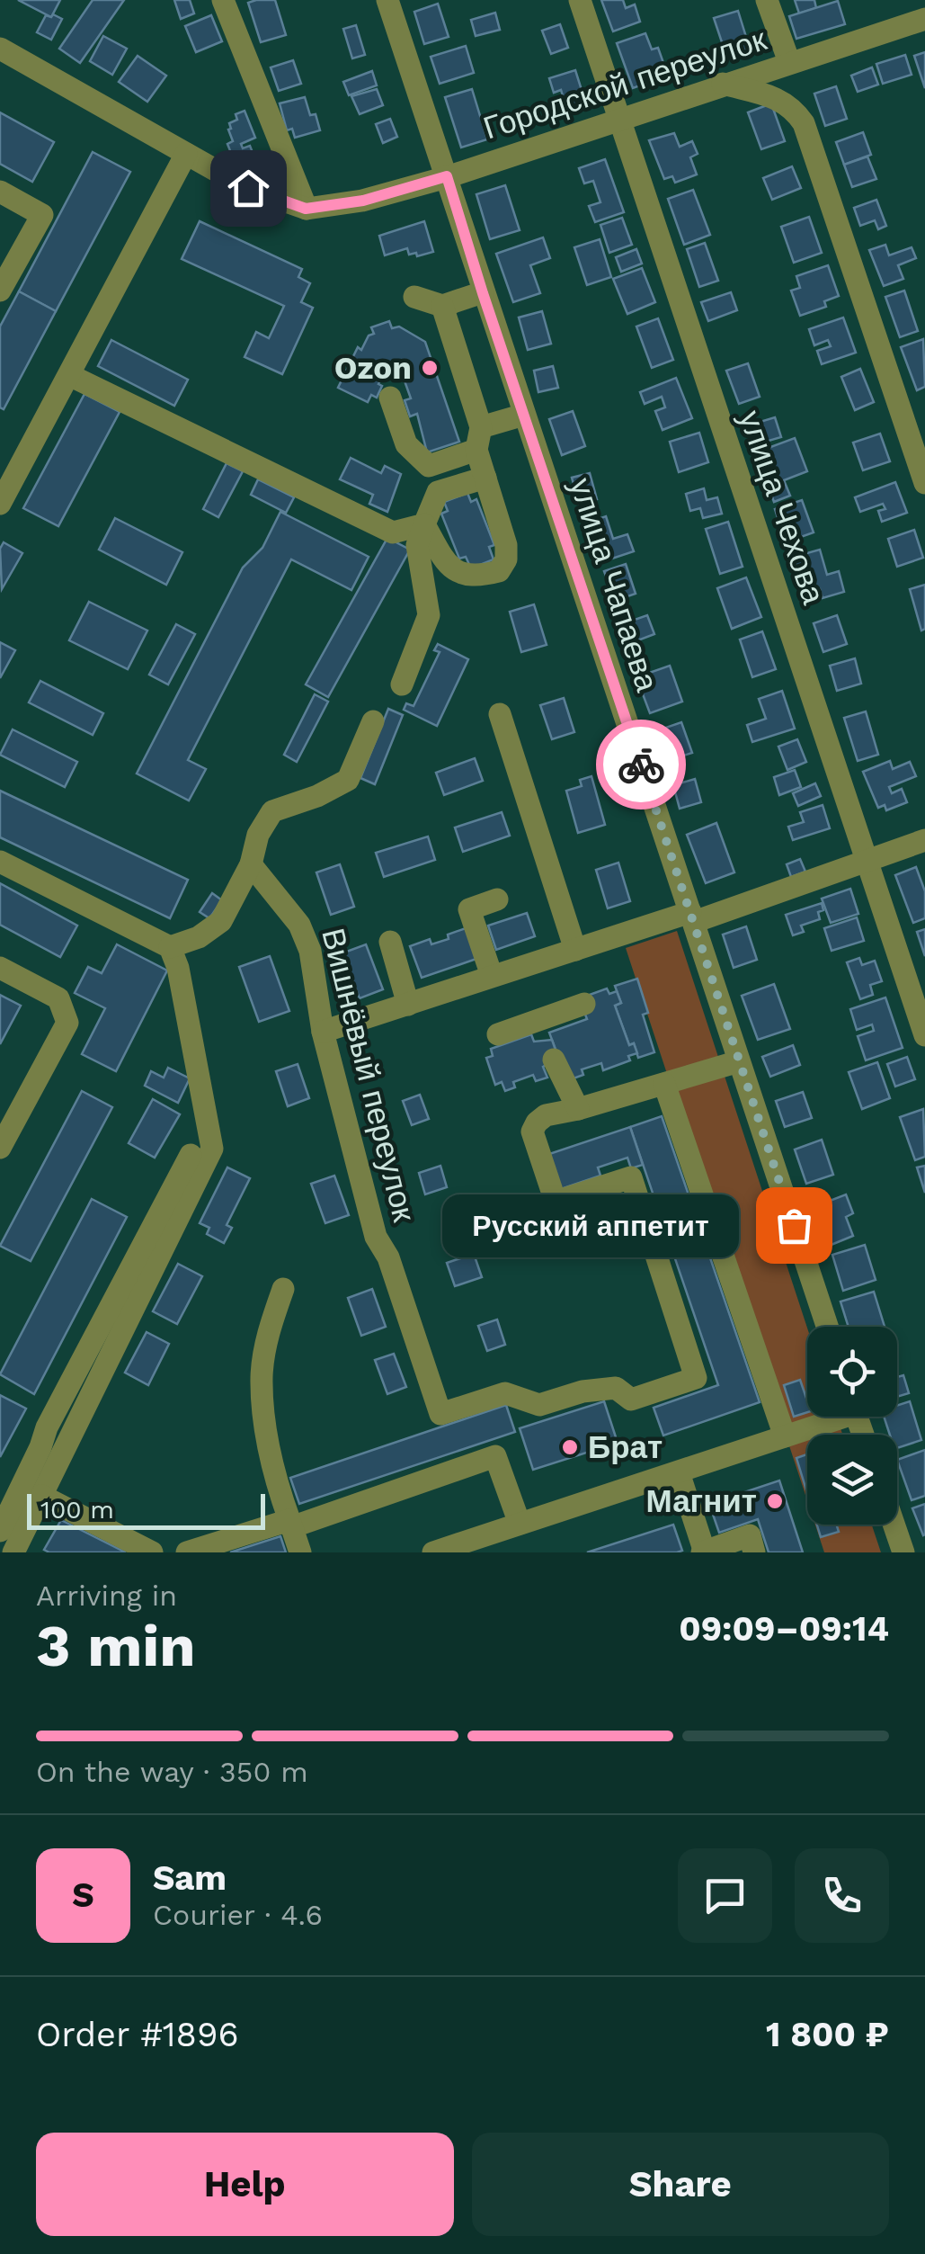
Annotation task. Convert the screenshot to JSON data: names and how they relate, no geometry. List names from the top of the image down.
{
  "streets": {
    "street": [
      "Городской переулок",
      "улица Чехова",
      "улица Чапаева",
      "Вишнёвый переулок"
    ]
  },
  "crossings": [
    ["Городской переулок", "улица Чехова"],
    ["Городской переулок", "улица Чапаева"]
  ],
  "places": [
    "Ozon",
    "Русский аппетит",
    "Брат",
    "Магнит"
  ],
  "scale_bar": "100 m",
  "page": {
    "bubble": "Русский аппетит",
    "scale": "100 m",
    "heading": ["3 min", "Arriving in", "09:09–09:14"],
    "panel": [
      "Sam",
      "Courier · 4.6",
      "Order #1896",
      "1 800 ₽"
    ],
    "bar": "On the way · 350 m",
    "round": "S",
    "buttons": ["Help", "Share"]
  }
}
